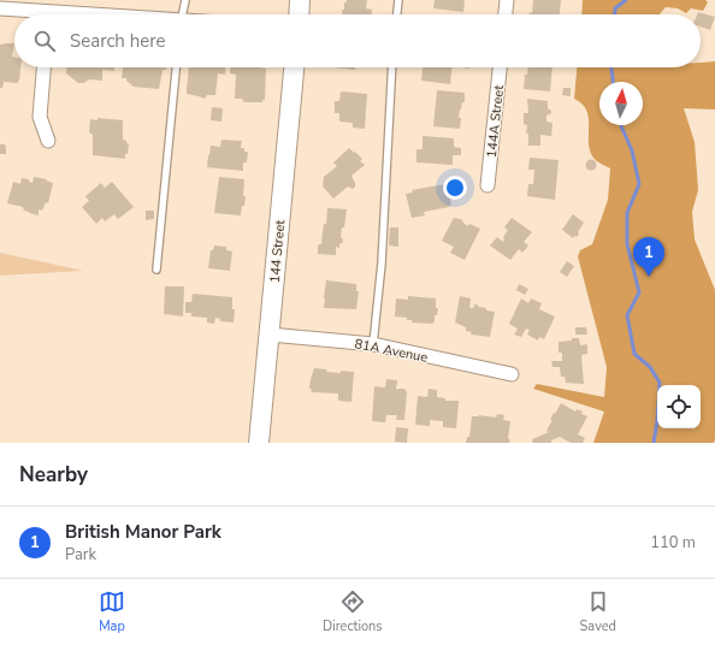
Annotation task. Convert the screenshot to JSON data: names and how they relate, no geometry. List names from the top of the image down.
{
  "streets": {
    "main road": ["144 Street"],
    "street": ["144A Street", "81A Avenue"]
  },
  "crossings": [
    ["144 Street", "81A Avenue"]
  ],
  "north": "top",
  "page": {
    "search": "Search here",
    "pins": "1",
    "heading": "Nearby",
    "list": [
      {
        "mark": "1",
        "name": "British Manor Park",
        "note": "Park",
        "value": "110 m"
      }
    ],
    "nav": ["Map", "Directions", "Saved"]
  }
}
